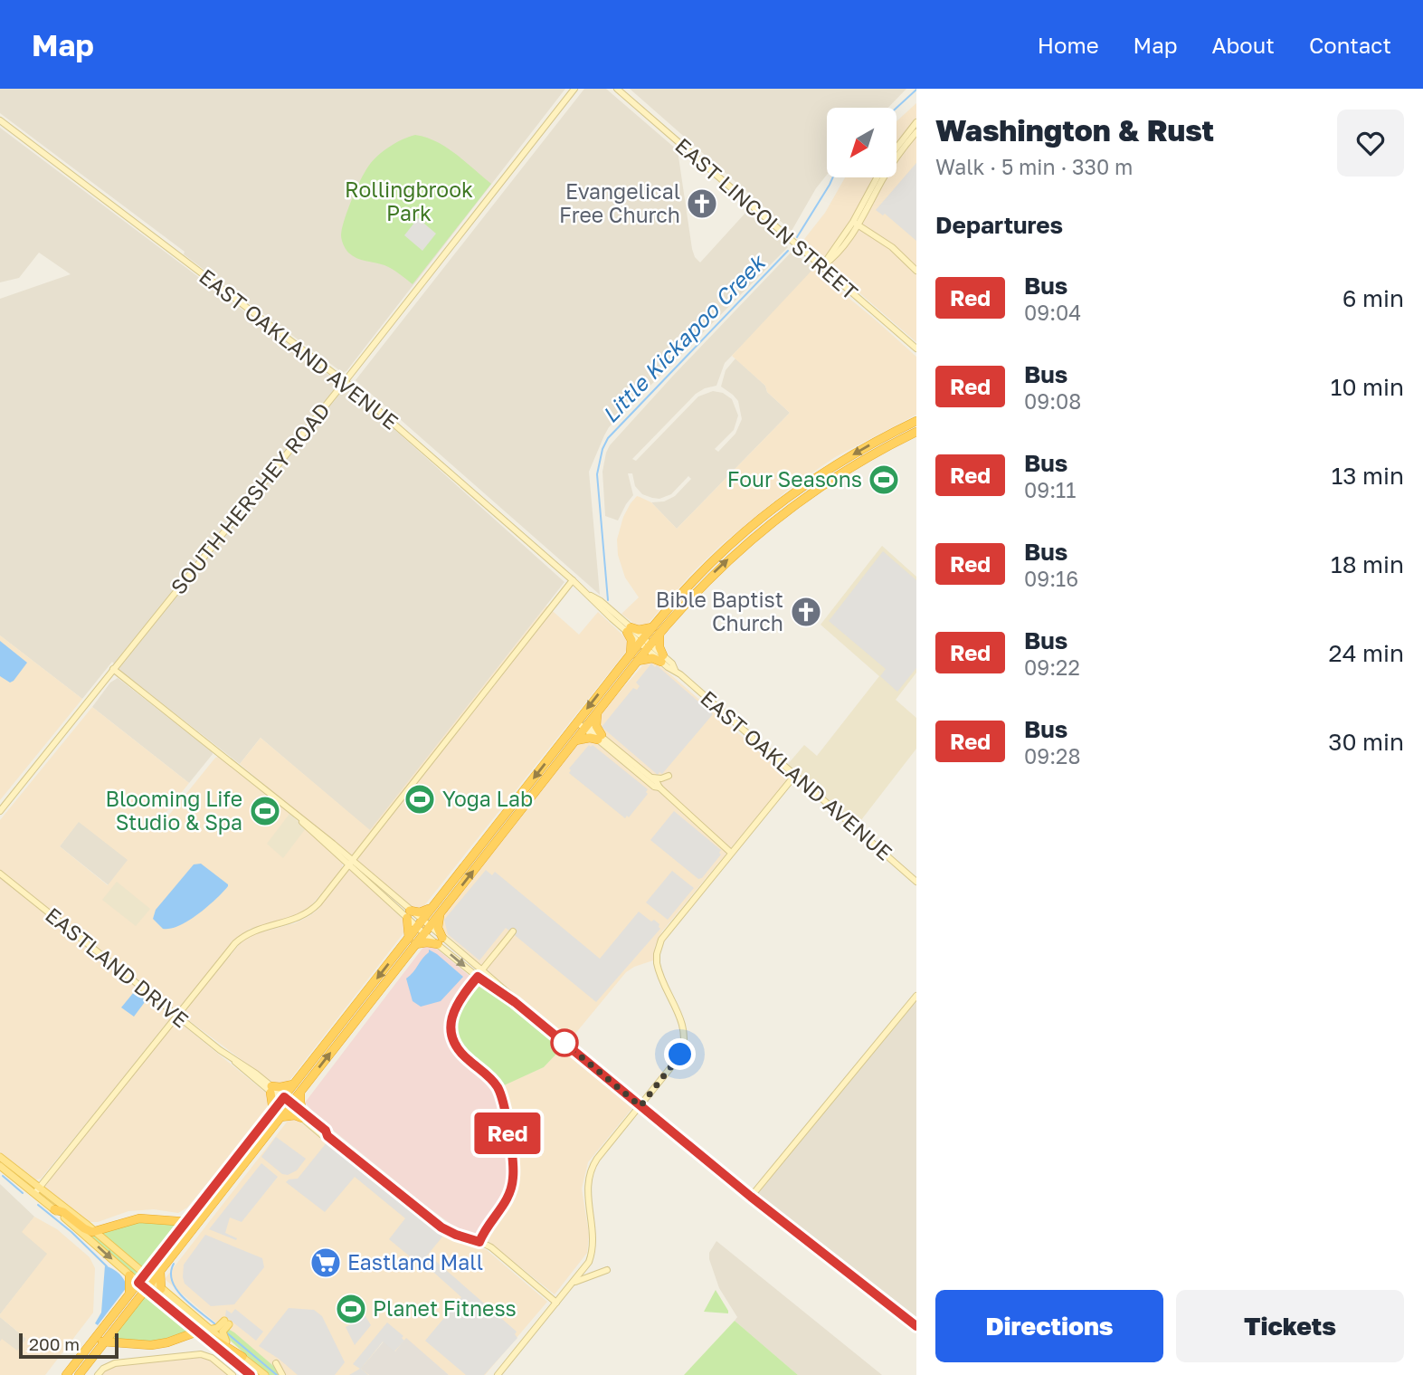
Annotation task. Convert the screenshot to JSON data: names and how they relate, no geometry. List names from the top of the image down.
{
  "streets": {
    "main road": [
      "EAST LINCOLN STREET",
      "EAST OAKLAND AVENUE",
      "SOUTH HERSHEY ROAD",
      "EASTLAND DRIVE"
    ]
  },
  "crossings": [
    ["EAST OAKLAND AVENUE", "SOUTH HERSHEY ROAD"]
  ],
  "water": ["Little Kickapoo Creek"],
  "parks": ["Rollingbrook Park"],
  "places": {
    "church": ["Evangelical Free Church", "Bible Baptist Church"],
    "sports": [
      "Four Seasons",
      "Yoga Lab",
      "Blooming Life Studio & Spa",
      "Planet Fitness"
    ],
    "supermarket": ["Eastland Mall"]
  },
  "lines": ["bus line Red"],
  "scale_bar": "200 m",
  "north": "bottom left",
  "page": {
    "header": "Map",
    "nav": [
      "Home",
      "Map",
      "About",
      "Contact"
    ],
    "on_map": "Red",
    "heading": [
      ["Washington & Rust", "Walk · 5 min · 330 m"],
      "Departures"
    ],
    "list": [
      {
        "mark": "Red",
        "name": "Bus",
        "note": "09:04",
        "value": "6 min"
      },
      {
        "mark": "Red",
        "name": "Bus",
        "note": "09:08",
        "value": "10 min"
      },
      {
        "mark": "Red",
        "name": "Bus",
        "note": "09:11",
        "value": "13 min"
      },
      {
        "mark": "Red",
        "name": "Bus",
        "note": "09:16",
        "value": "18 min"
      },
      {
        "mark": "Red",
        "name": "Bus",
        "note": "09:22",
        "value": "24 min"
      },
      {
        "mark": "Red",
        "name": "Bus",
        "note": "09:28",
        "value": "30 min"
      }
    ],
    "buttons": ["Directions", "Tickets"],
    "scale": "200 m"
  }
}
